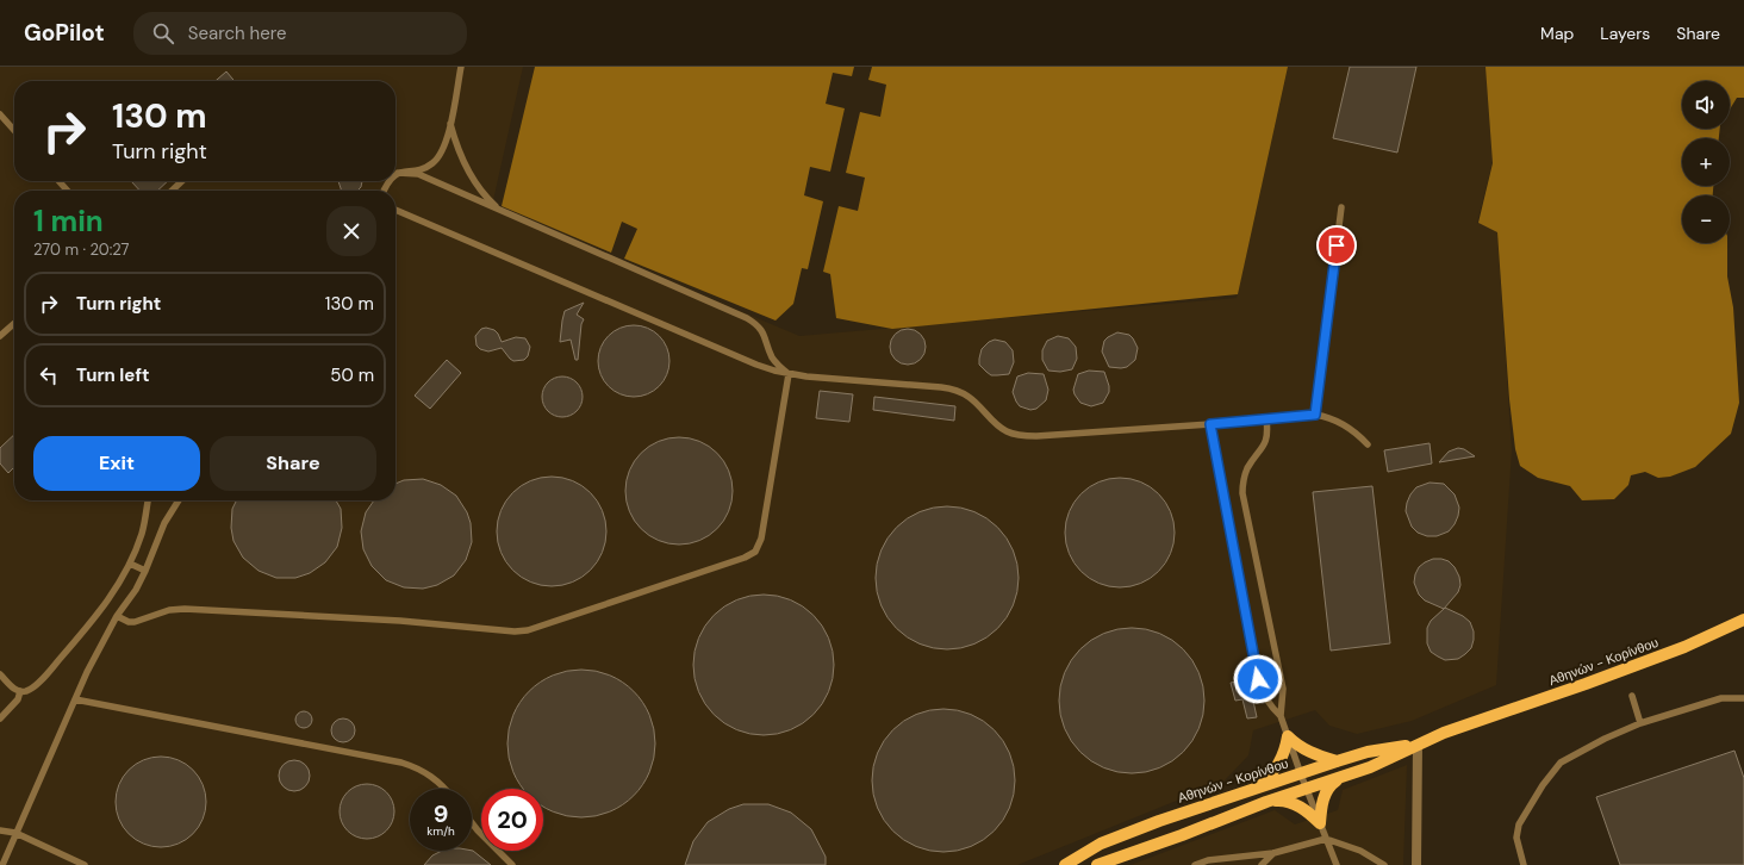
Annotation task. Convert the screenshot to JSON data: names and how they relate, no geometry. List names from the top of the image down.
{
  "streets": {
    "main road": ["Αθηνών - Κορίνθου"]
  },
  "page": {
    "header": "GoPilot",
    "search": "Search here",
    "nav": ["Map", "Layers", "Share"],
    "map_buttons": ["+", "−"],
    "turn": ["130 m", "Turn right"],
    "heading": ["1 min", "270 m · 20:27"],
    "list": [
      {
        "name": "Turn right",
        "value": "130 m"
      },
      {
        "name": "Turn left",
        "value": "50 m"
      }
    ],
    "buttons": ["Exit", "Share"],
    "speed": "9 km/h",
    "limit": "20"
  }
}
